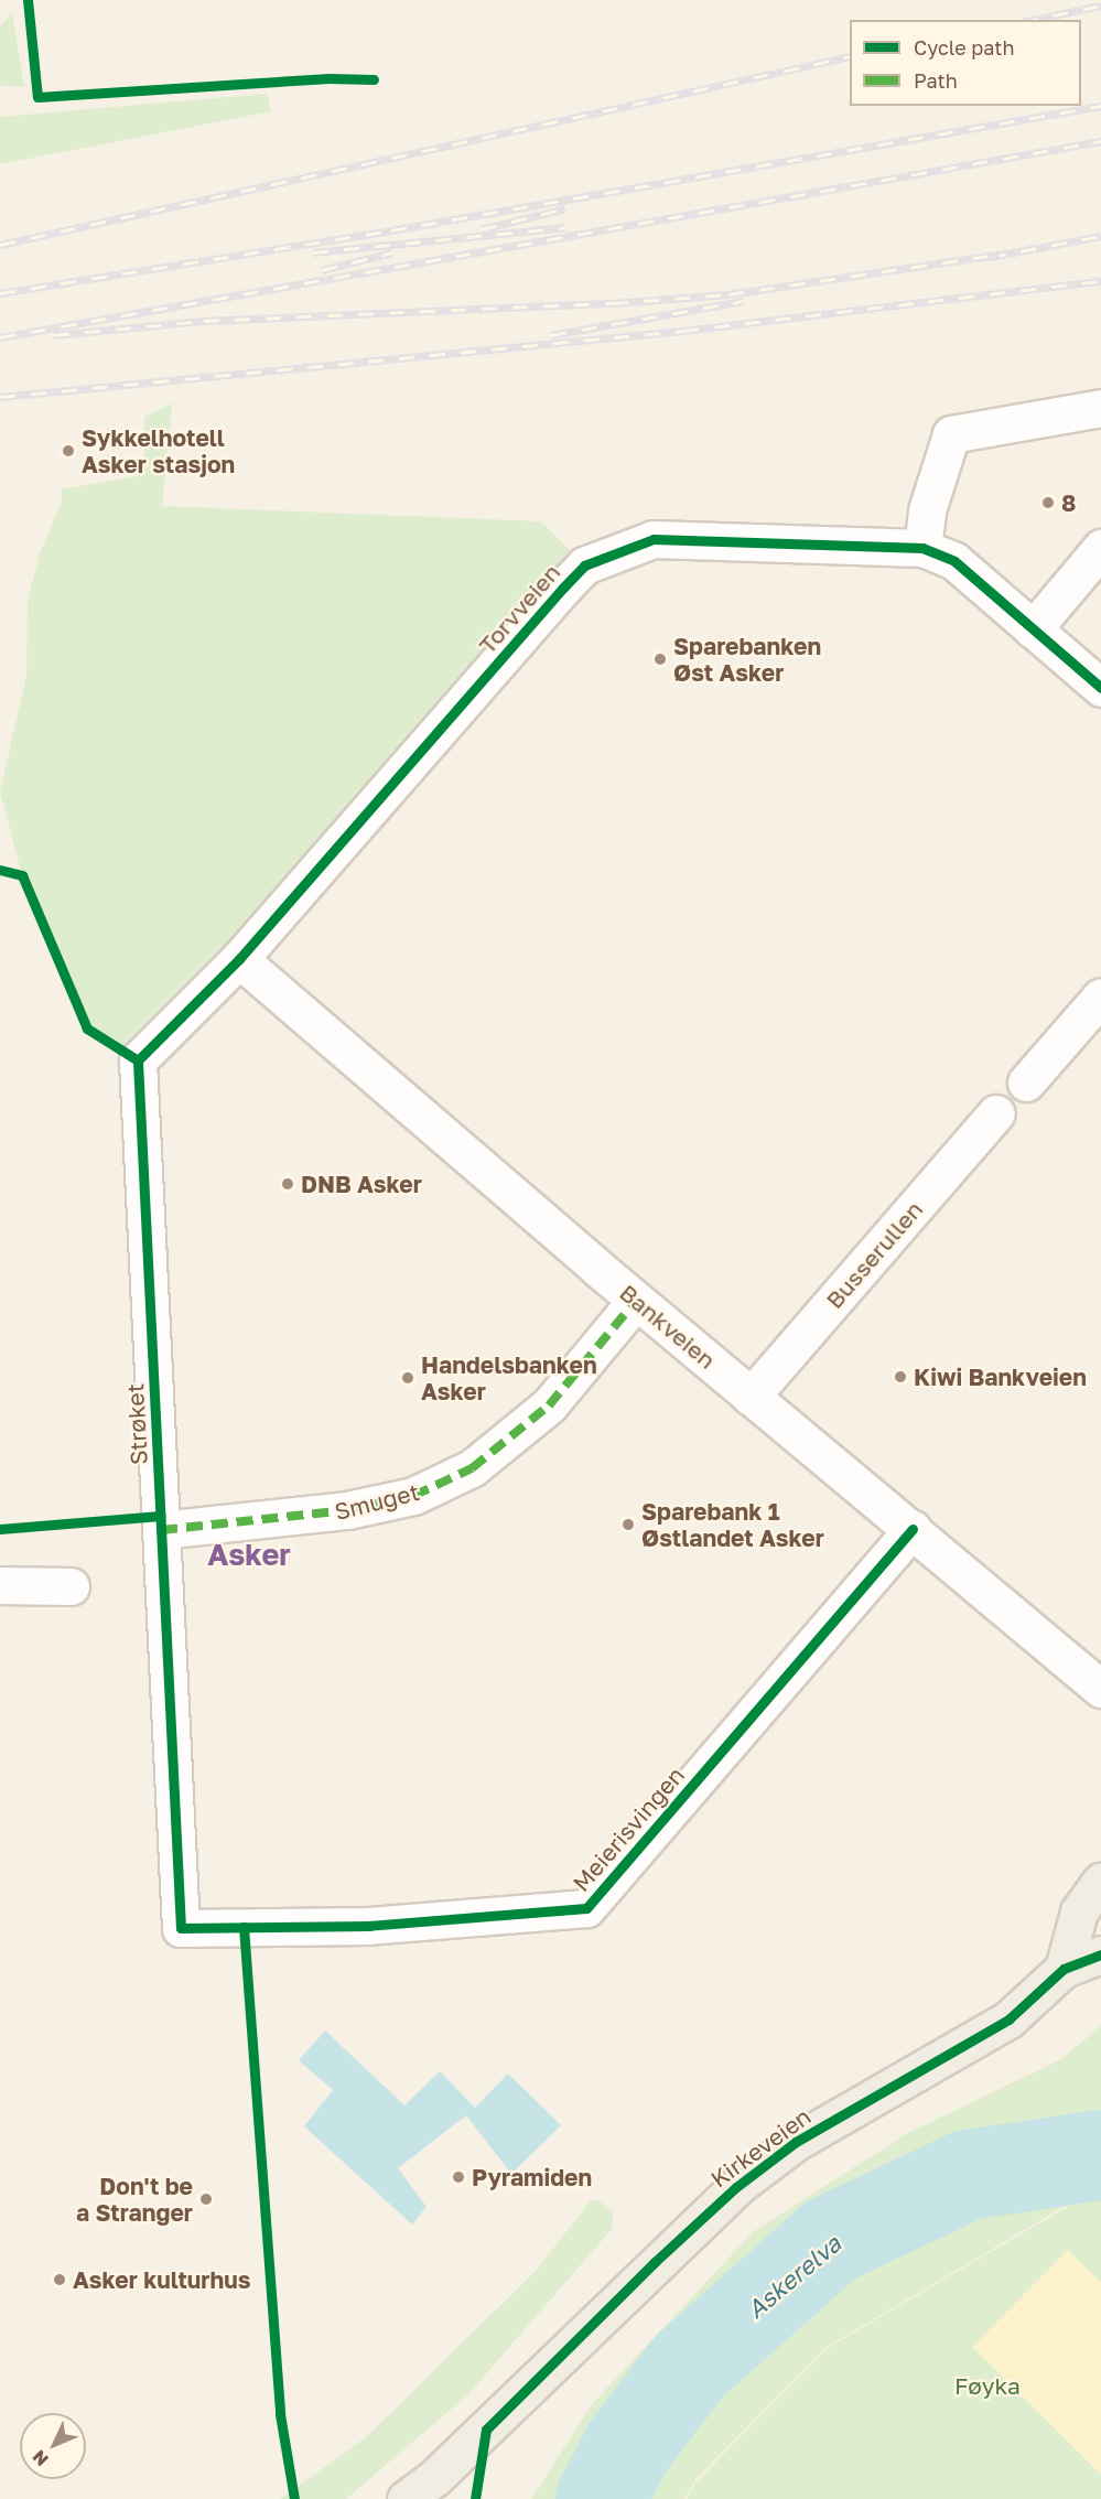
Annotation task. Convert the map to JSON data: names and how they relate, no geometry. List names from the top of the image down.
{
  "streets": {
    "main road": ["Kirkeveien"],
    "street": [
      "Torvveien",
      "Busserullen",
      "Bankveien",
      "Strøket",
      "Smuget",
      "Meierisvingen"
    ]
  },
  "crossings": [
    ["Torvveien", "Bankveien"],
    ["Torvveien", "Strøket"],
    ["Busserullen", "Bankveien"],
    ["Bankveien", "Strøket"],
    ["Bankveien", "Smuget"],
    ["Bankveien", "Meierisvingen"],
    ["Strøket", "Smuget"],
    ["Strøket", "Meierisvingen"]
  ],
  "districts": ["Asker"],
  "water": ["Askerelva"],
  "parks": ["Føyka"],
  "places": [
    "Sykkelhotell Asker stasjon",
    "8",
    "Sparebanken Øst Asker",
    "DNB Asker",
    "Kiwi Bankveien",
    "Handelsbanken Asker",
    "Sparebank 1 Østlandet Asker",
    "Pyramiden",
    "Don't be a Stranger",
    "Asker kulturhus"
  ],
  "legend": ["Cycle path", "Path"],
  "north": "bottom left"
}
